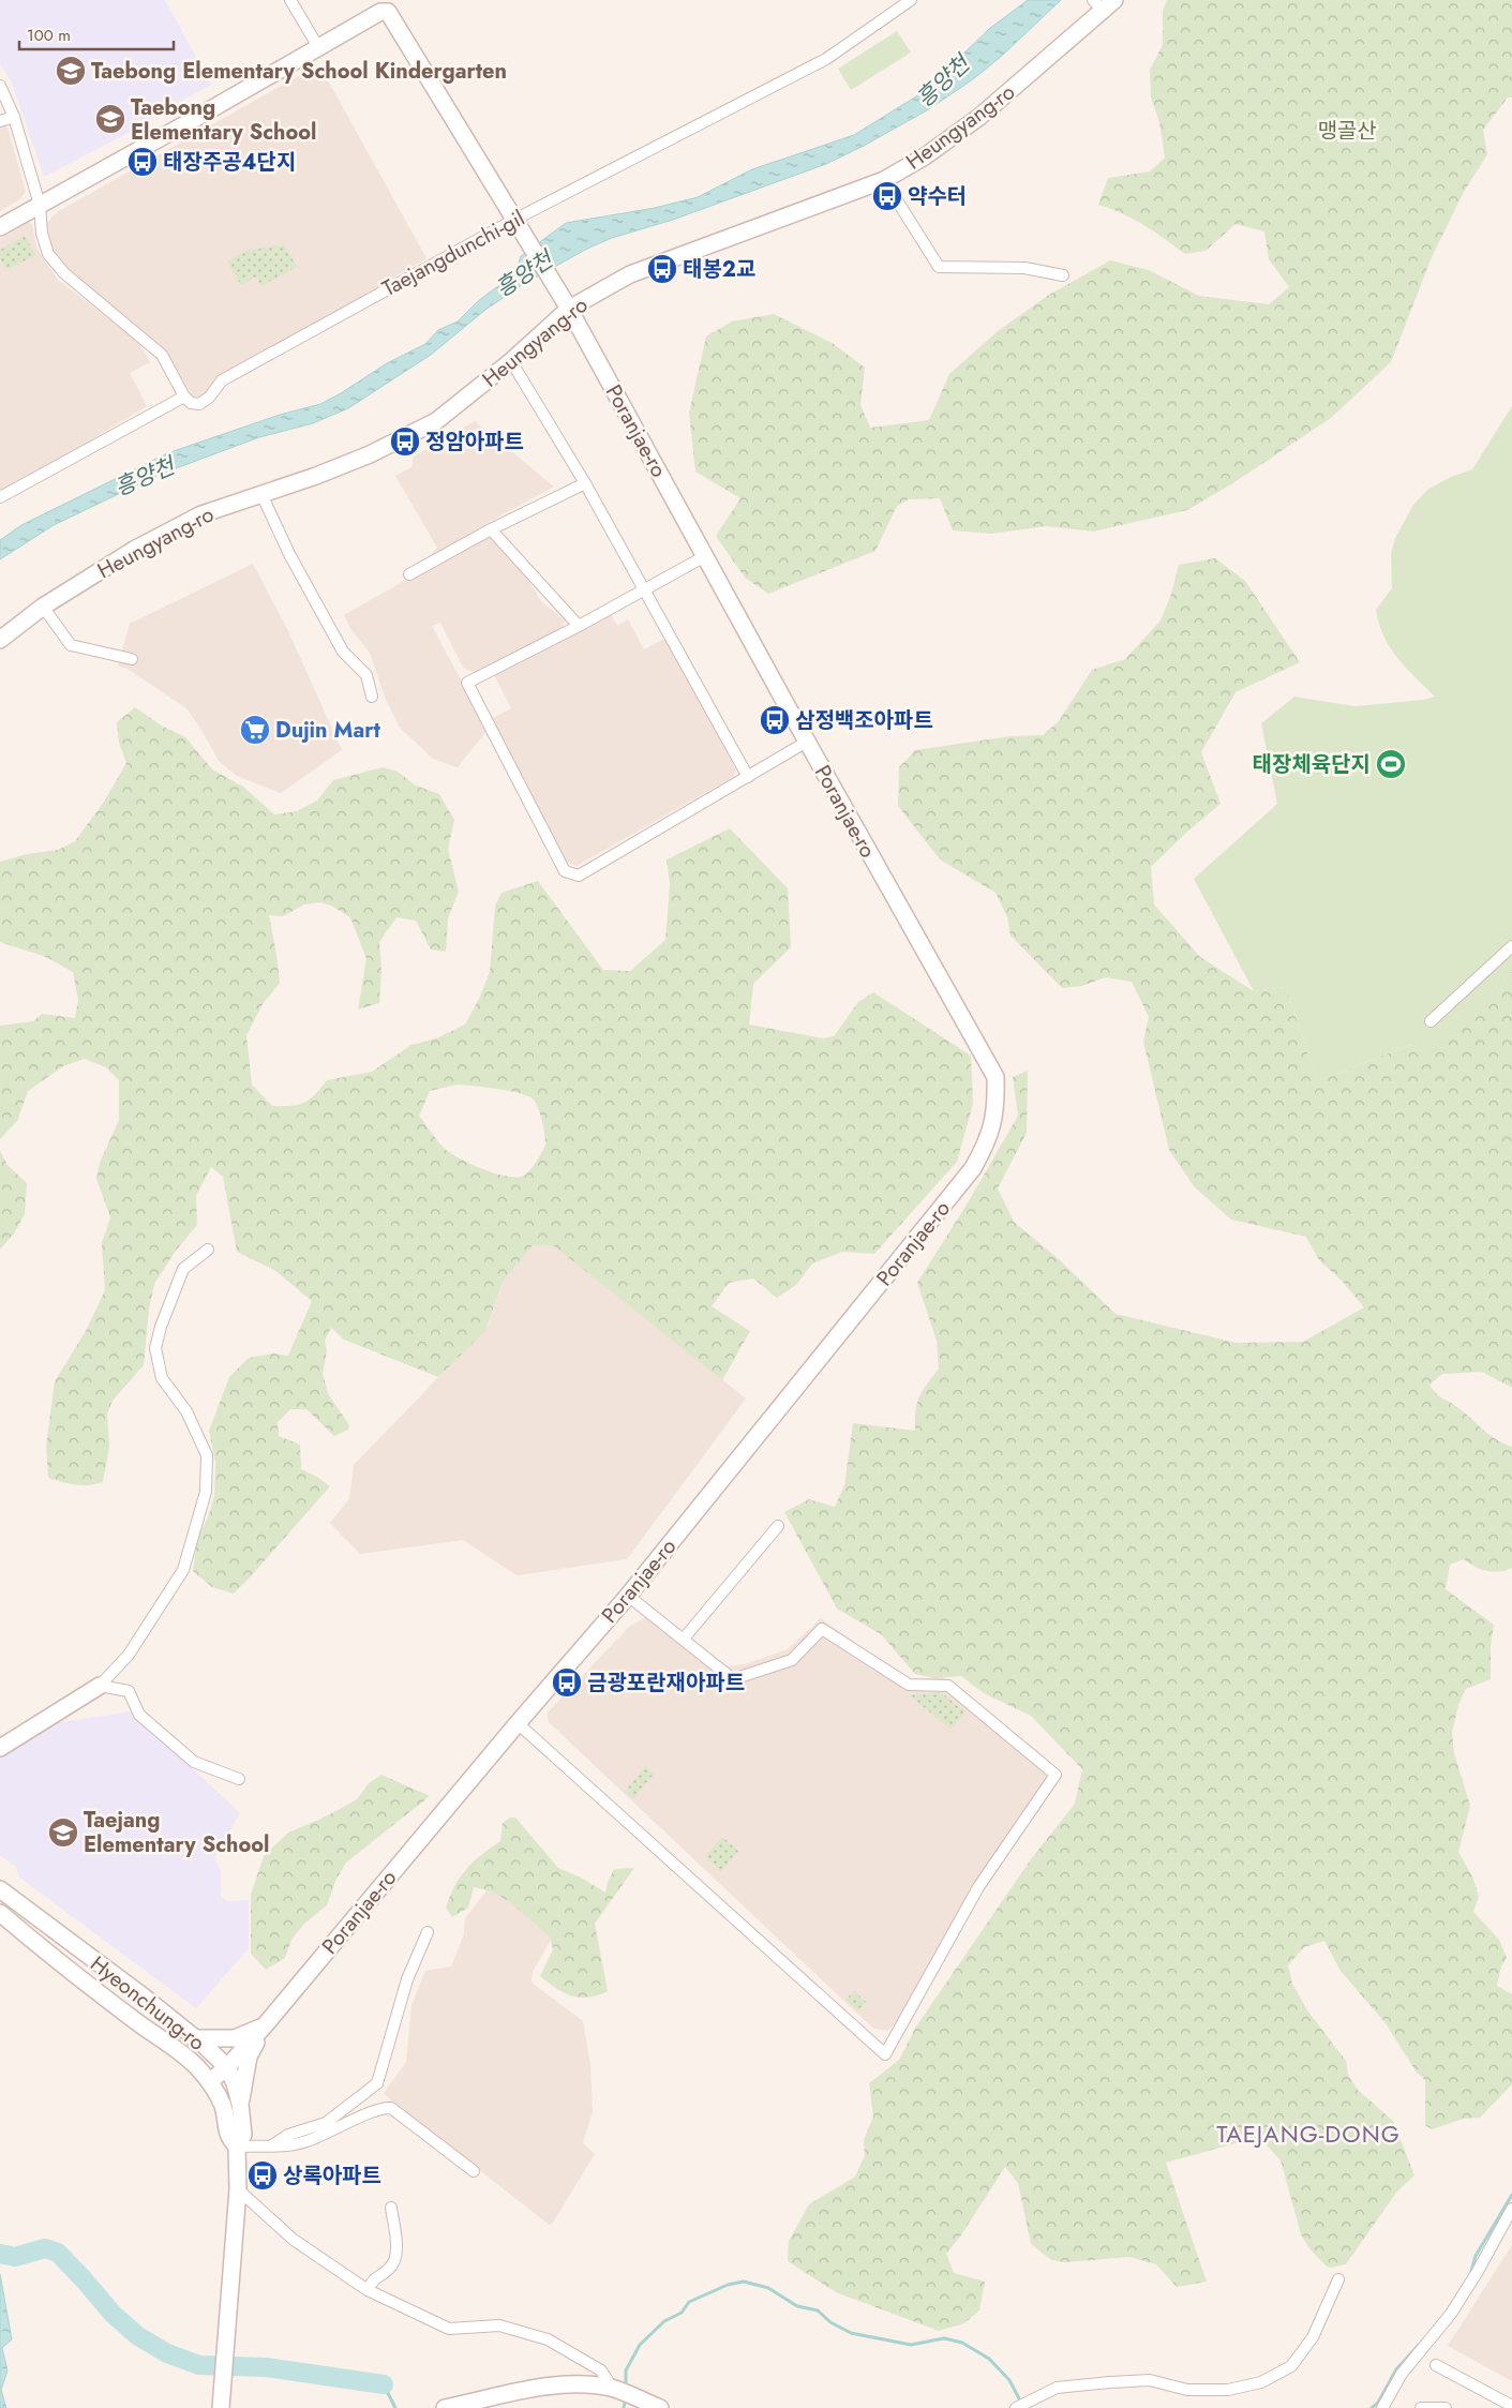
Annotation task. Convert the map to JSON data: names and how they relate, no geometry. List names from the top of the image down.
{
  "streets": {
    "street": [
      "Heungyang-ro",
      "Taejangdunchi-gil",
      "Poranjae-ro",
      "Hyeonchung-ro"
    ]
  },
  "crossings": [
    ["Heungyang-ro", "Poranjae-ro"],
    ["Taejangdunchi-gil", "Poranjae-ro"],
    ["Poranjae-ro", "Hyeonchung-ro"]
  ],
  "districts": ["TAEJANG-DONG"],
  "water": ["흥양천"],
  "parks": ["맹골산"],
  "places": {
    "school or university": ["Taebong Elementary School Kindergarten", "Taebong Elementary School", "Taejang Elementary School"],
    "bus stop": [
      "태장주공4단지",
      "약수터",
      "태봉2교",
      "정암아파트",
      "삼정백조아파트",
      "금광포란재아파트",
      "상록아파트"
    ],
    "supermarket": ["Dujin Mart"],
    "sports": ["태장체육단지"]
  },
  "scale_bar": "100 m"
}
